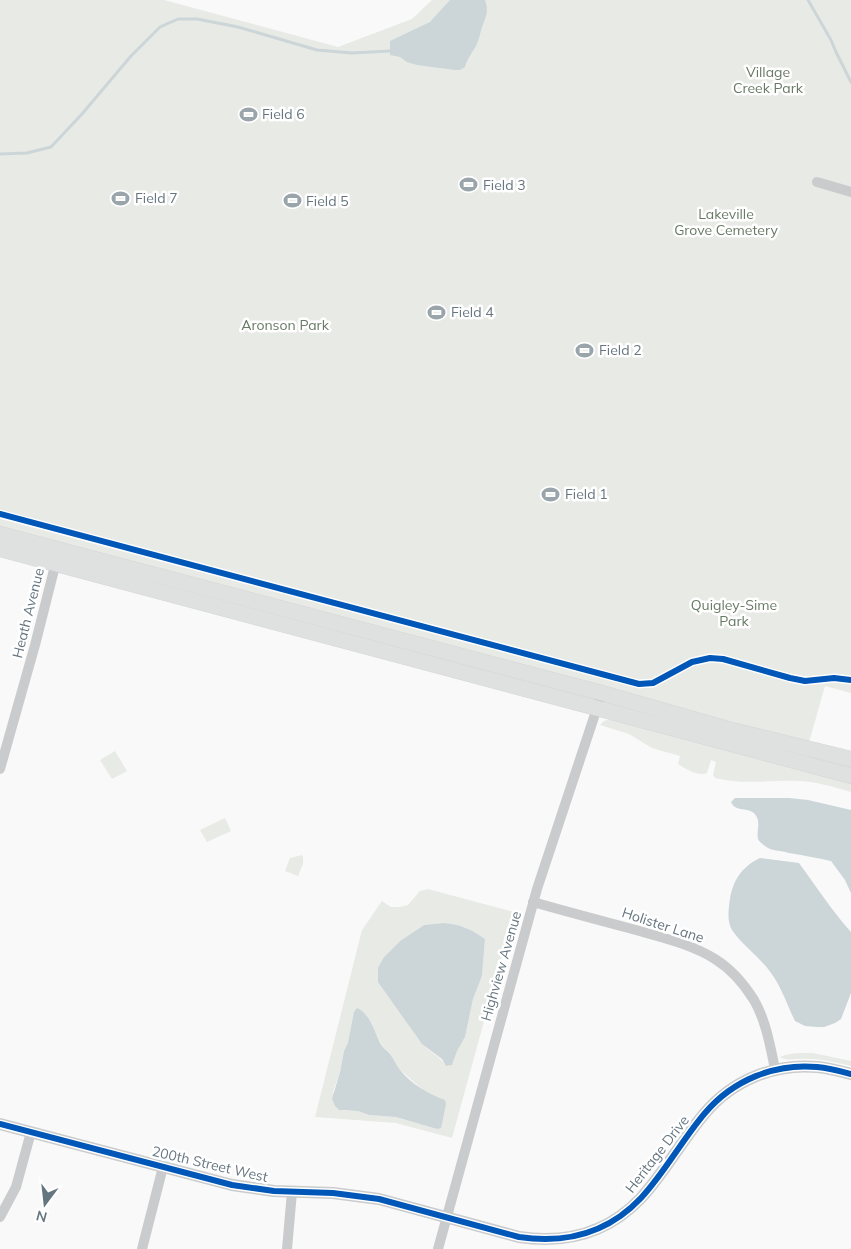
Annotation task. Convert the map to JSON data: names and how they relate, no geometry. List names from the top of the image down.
{
  "streets": {
    "street": [
      "Heath Avenue",
      "Holister Lane",
      "Highview Avenue",
      "Heritage Drive",
      "200th Street West"
    ]
  },
  "crossings": [
    ["Holister Lane", "Highview Avenue"],
    ["Holister Lane", "Heritage Drive"],
    ["Highview Avenue", "Heritage Drive"],
    ["Highview Avenue", "200th Street West"],
    ["Heritage Drive", "200th Street West"]
  ],
  "parks": [
    "Village Creek Park",
    "Lakeville Grove Cemetery",
    "Aronson Park",
    "Quigley-Sime Park"
  ],
  "places": {
    "sports": [
      "Field 6",
      "Field 3",
      "Field 7",
      "Field 5",
      "Field 4",
      "Field 2",
      "Field 1"
    ]
  },
  "north": "bottom"
}
